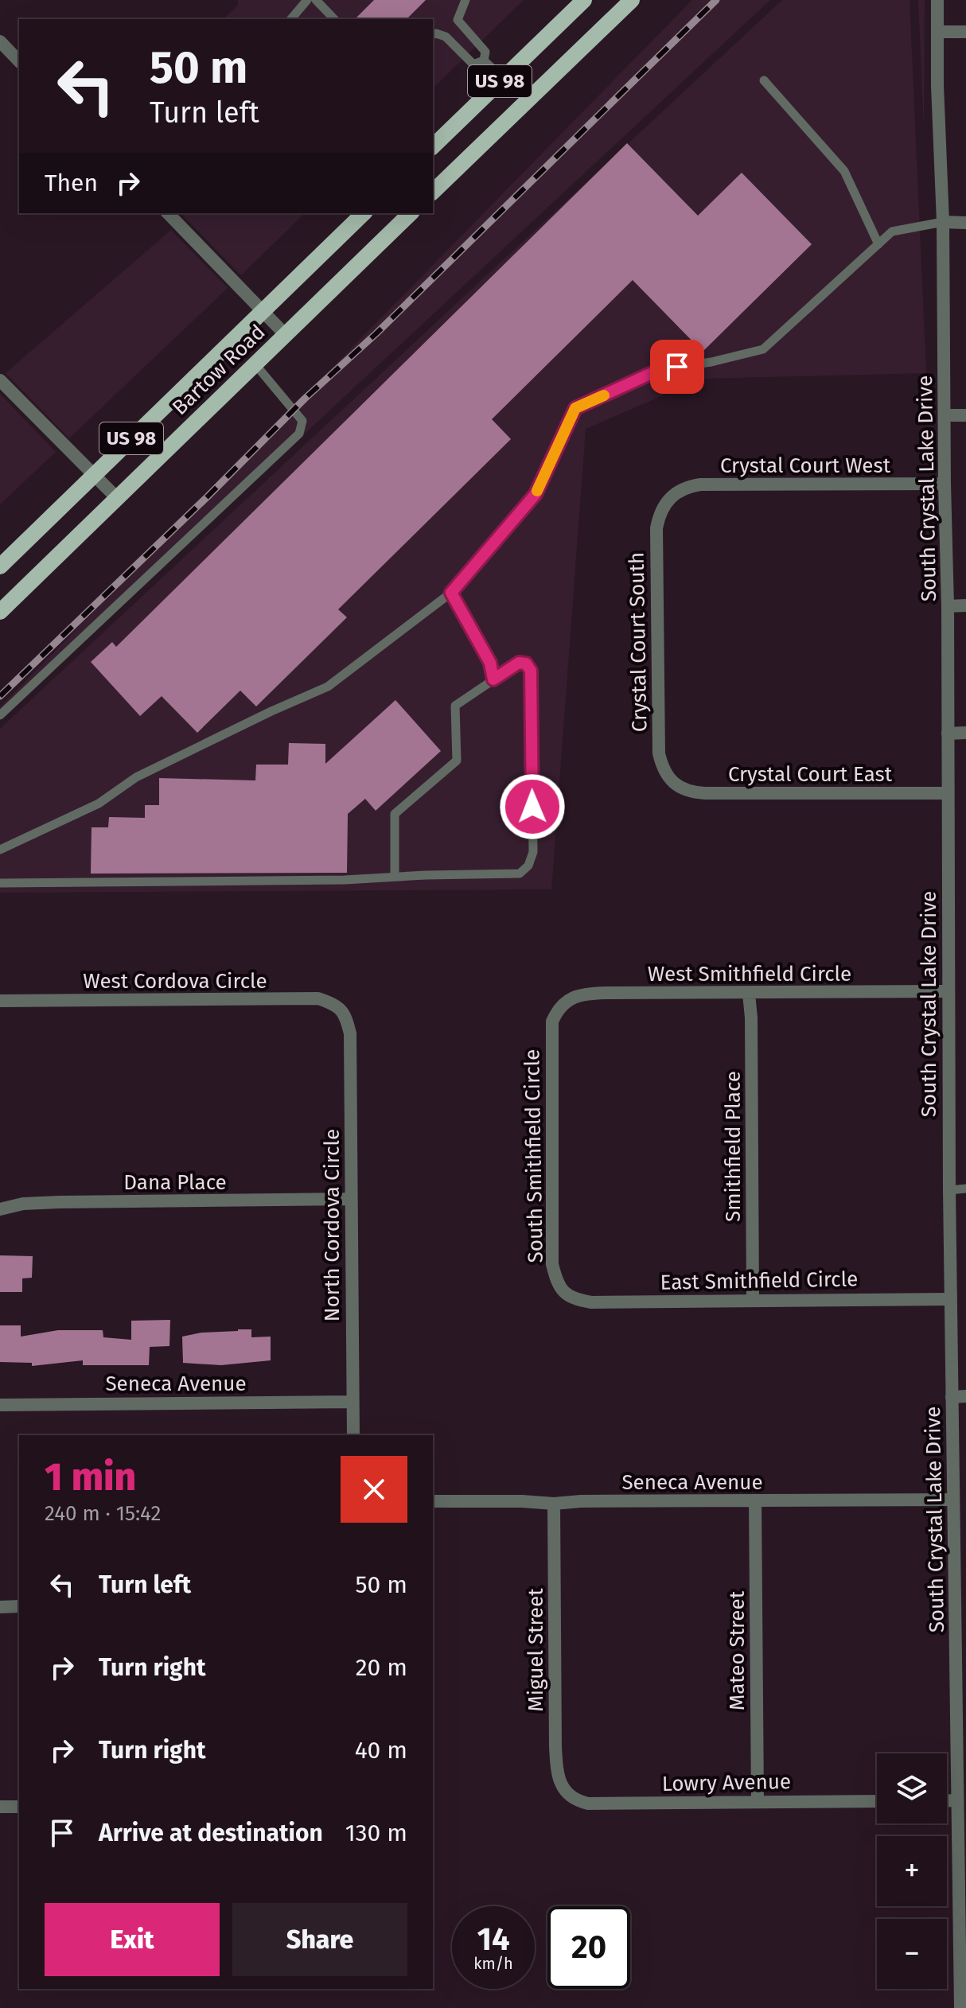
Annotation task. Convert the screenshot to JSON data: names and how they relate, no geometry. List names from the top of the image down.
{
  "streets": {
    "main road": ["US 98", "Bartow Road"],
    "street": [
      "Crystal Court West",
      "South Crystal Lake Drive",
      "Crystal Court South",
      "Crystal Court East",
      "West Smithfield Circle",
      "West Cordova Circle",
      "Smithfield Place",
      "South Smithfield Circle",
      "Dana Place",
      "North Cordova Circle",
      "East Smithfield Circle",
      "Seneca Avenue",
      "Miguel Street",
      "Mateo Street",
      "Lowry Avenue"
    ]
  },
  "crossings": [
    ["Crystal Court West", "South Crystal Lake Drive"],
    ["Crystal Court West", "Crystal Court South"],
    ["South Crystal Lake Drive", "Crystal Court East"],
    ["South Crystal Lake Drive", "West Smithfield Circle"],
    ["South Crystal Lake Drive", "East Smithfield Circle"],
    ["South Crystal Lake Drive", "Seneca Avenue"],
    ["Crystal Court South", "Crystal Court East"],
    ["West Smithfield Circle", "Smithfield Place"],
    ["West Smithfield Circle", "South Smithfield Circle"],
    ["West Cordova Circle", "North Cordova Circle"],
    ["Smithfield Place", "East Smithfield Circle"],
    ["South Smithfield Circle", "East Smithfield Circle"],
    ["Dana Place", "North Cordova Circle"],
    ["North Cordova Circle", "Seneca Avenue"],
    ["Seneca Avenue", "Miguel Street"],
    ["Seneca Avenue", "Mateo Street"],
    ["Miguel Street", "Lowry Avenue"],
    ["Mateo Street", "Lowry Avenue"]
  ],
  "page": {
    "turn": ["50 m", "Turn left"],
    "then": "Then",
    "heading": ["1 min", "240 m · 15:42"],
    "list": [
      {
        "name": "Turn left",
        "value": "50 m"
      },
      {
        "name": "Turn right",
        "value": "20 m"
      },
      {
        "name": "Turn right",
        "value": "40 m"
      },
      {
        "name": "Arrive at destination",
        "value": "130 m"
      }
    ],
    "map_buttons": ["+", "−"],
    "buttons": ["Exit", "Share"],
    "speed": "14 km/h",
    "limit": "20"
  }
}
